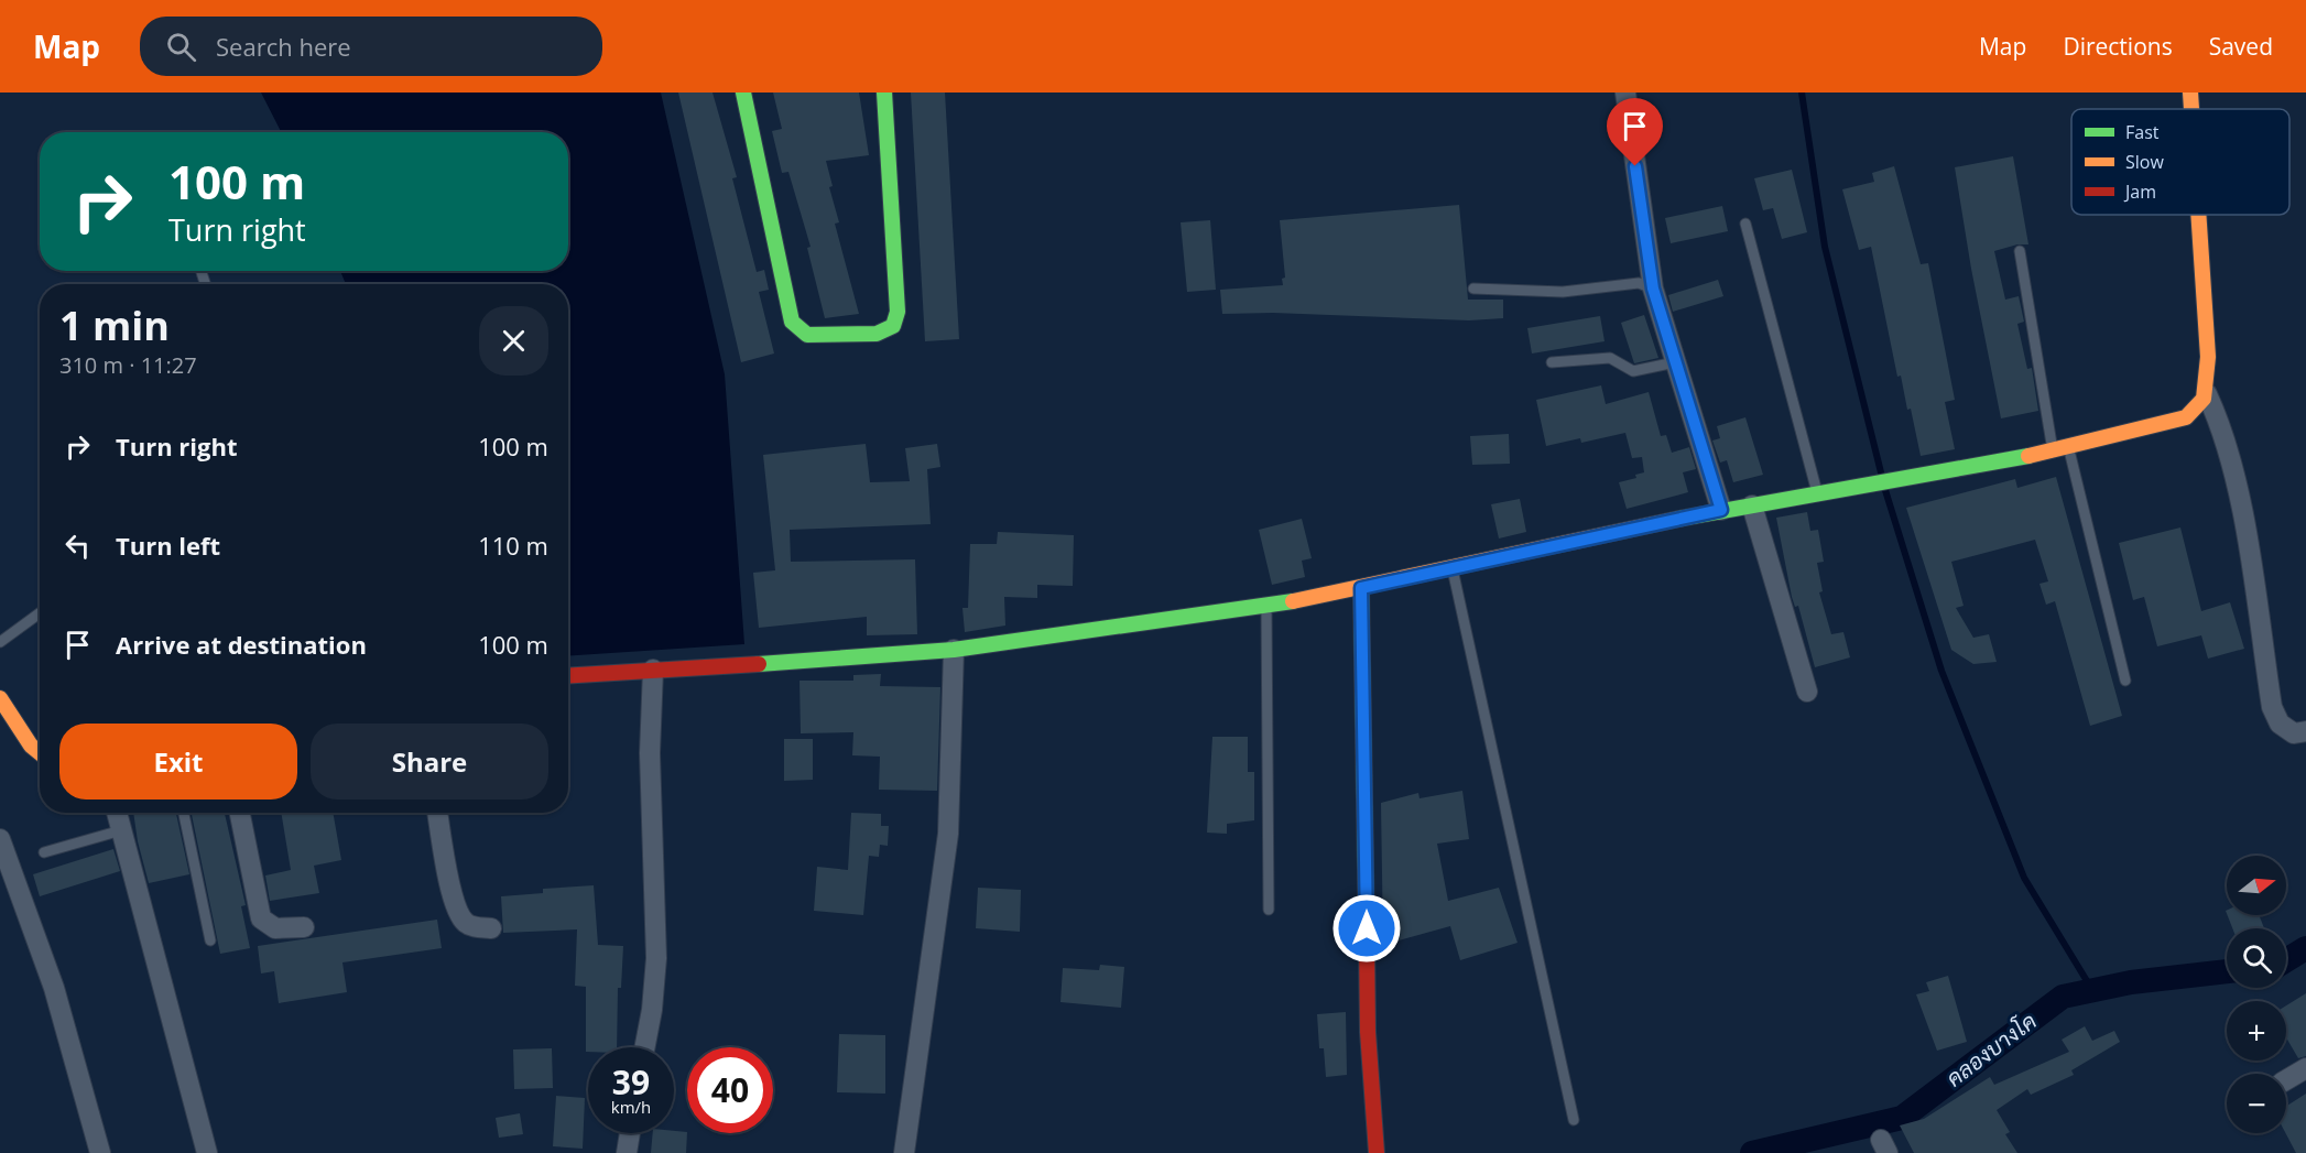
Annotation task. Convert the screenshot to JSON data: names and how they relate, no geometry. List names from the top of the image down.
{
  "water": ["คลองบางโค"],
  "legend": ["Fast", "Slow", "Jam"],
  "north": "right",
  "page": {
    "header": "Map",
    "search": "Search here",
    "nav": ["Map", "Directions", "Saved"],
    "turn": ["100 m", "Turn right"],
    "heading": ["1 min", "310 m · 11:27"],
    "list": [
      {
        "name": "Turn right",
        "value": "100 m"
      },
      {
        "name": "Turn left",
        "value": "110 m"
      },
      {
        "name": "Arrive at destination",
        "value": "100 m"
      }
    ],
    "buttons": ["Exit", "Share"],
    "map_buttons": ["+", "−"],
    "speed": "39 km/h",
    "limit": "40"
  }
}
